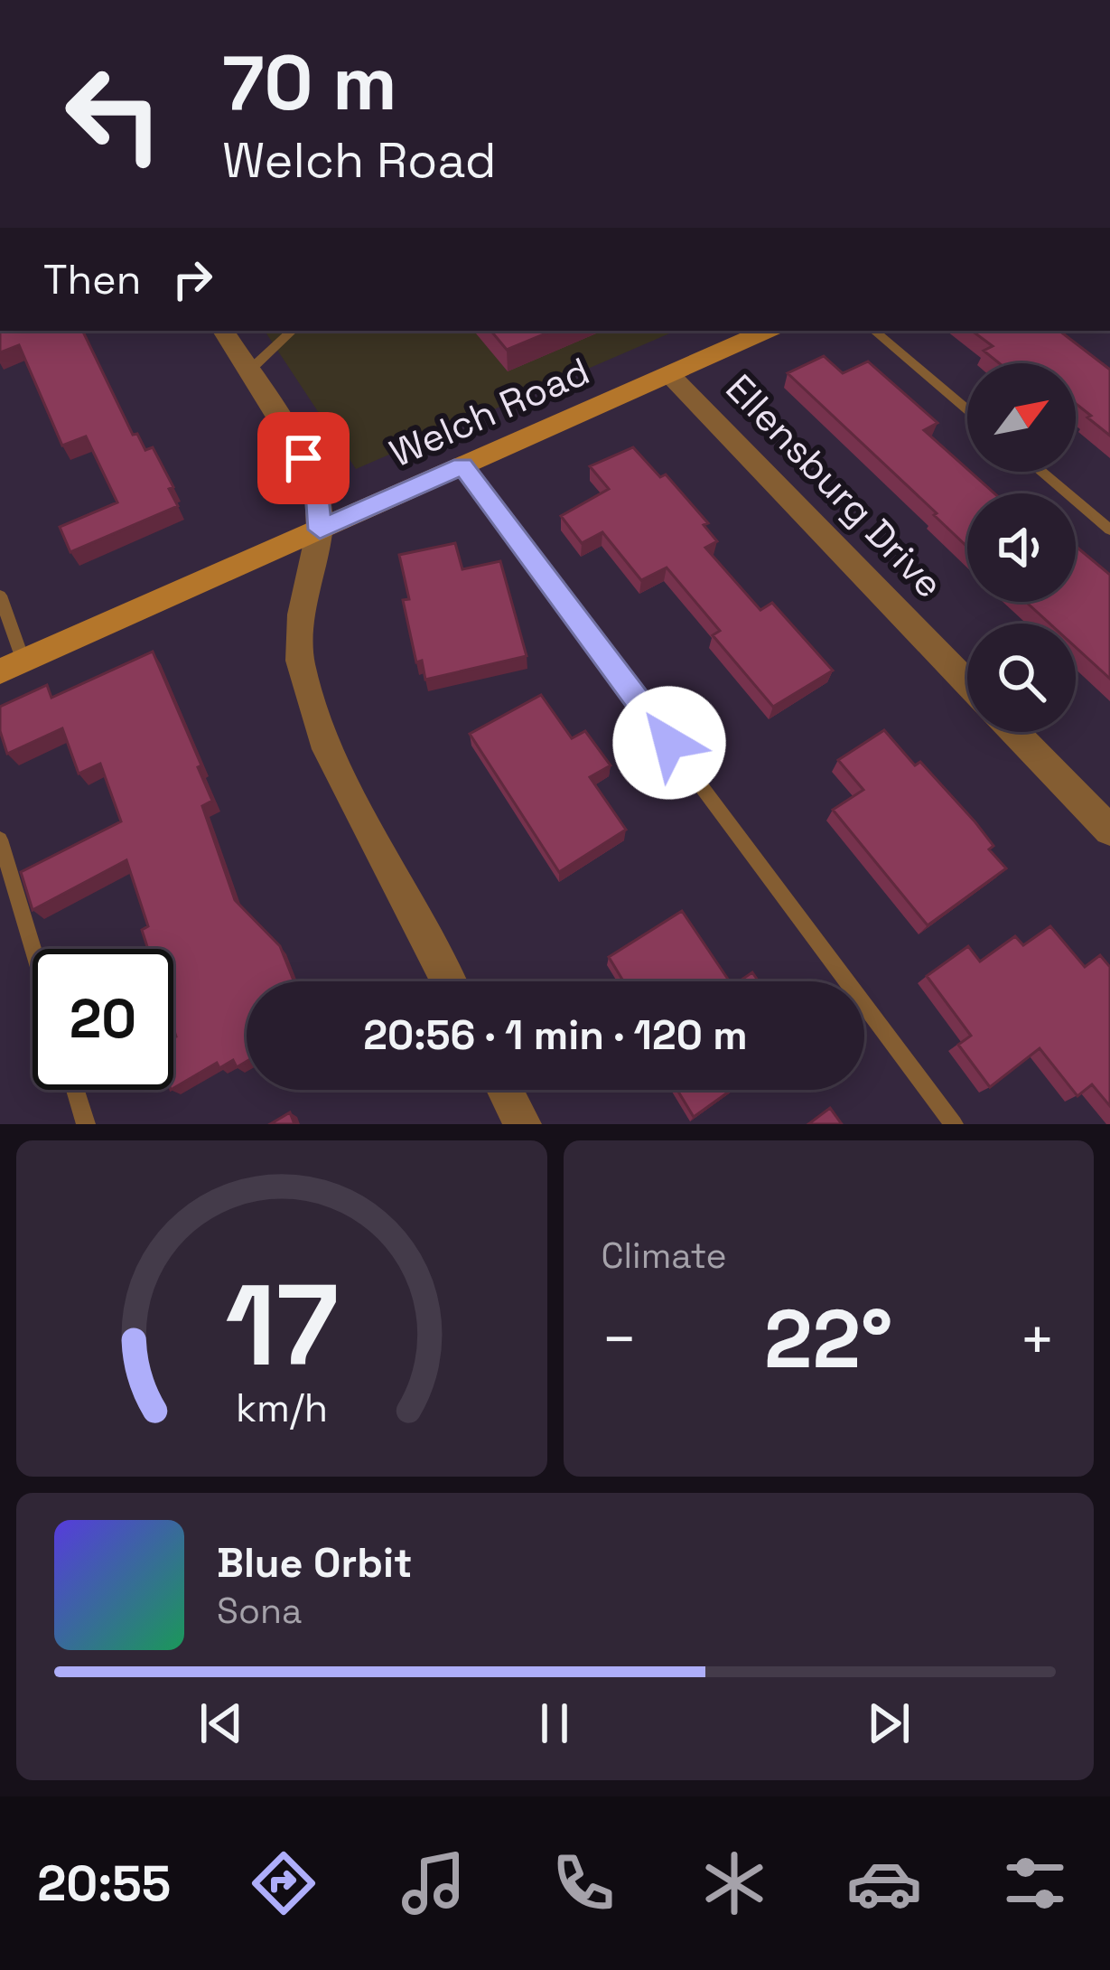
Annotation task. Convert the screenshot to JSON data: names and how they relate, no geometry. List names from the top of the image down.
{
  "streets": {
    "street": ["Welch Road", "Ellensburg Drive"]
  },
  "crossings": [
    ["Welch Road", "Ellensburg Drive"]
  ],
  "north": "top right",
  "page": {
    "turn": ["70 m", "Welch Road"],
    "then": "Then",
    "limit": "20",
    "trip": "20:56 · 1 min · 120 m",
    "tile": "Climate",
    "heat": ["−", "22°", "+"],
    "song": ["Blue Orbit", "Sona"],
    "tabs": "20:55",
    "gauge": ["17", "km/h"]
  }
}
